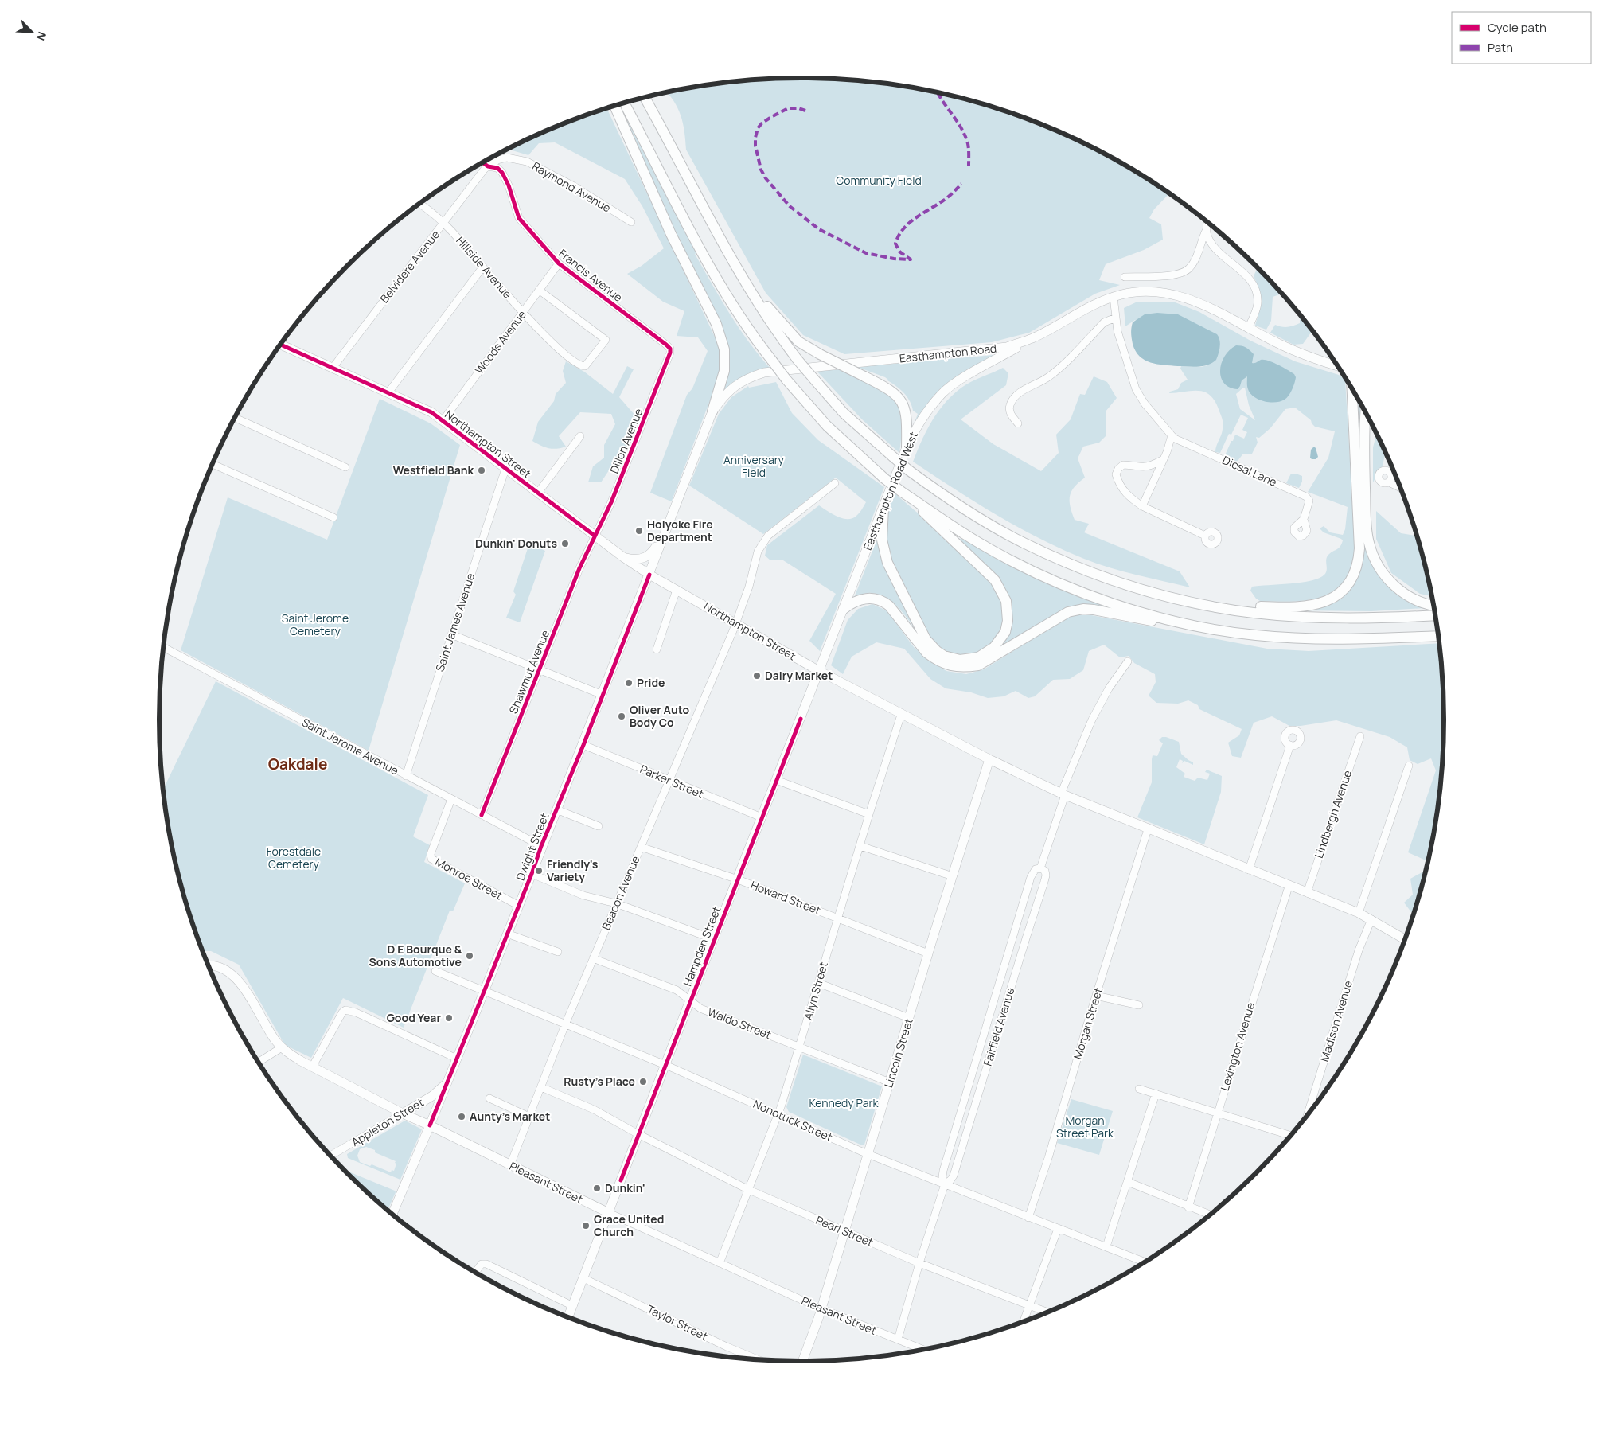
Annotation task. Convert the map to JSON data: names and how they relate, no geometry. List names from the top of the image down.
{
  "streets": {
    "main road": [
      "Easthampton Road",
      "Northampton Street",
      "Easthampton Road West",
      "Dwight Street",
      "Hampden Street",
      "Lincoln Street",
      "Appleton Street",
      "Pleasant Street"
    ],
    "street": [
      "Raymond Avenue",
      "Belvidere Avenue",
      "Hillside Avenue",
      "Francis Avenue",
      "Woods Avenue",
      "Dillon Avenue",
      "Dicsal Lane",
      "Saint James Avenue",
      "Shawmut Avenue",
      "Saint Jerome Avenue",
      "Parker Street",
      "Lindbergh Avenue",
      "Monroe Street",
      "Beacon Avenue",
      "Howard Street",
      "Allyn Street",
      "Madison Avenue",
      "Waldo Street",
      "Morgan Street",
      "Fairfield Avenue",
      "Lexington Avenue",
      "Nonotuck Street",
      "Pearl Street",
      "Taylor Street"
    ]
  },
  "crossings": [
    ["Raymond Avenue", "Belvidere Avenue"],
    ["Raymond Avenue", "Francis Avenue"],
    ["Belvidere Avenue", "Hillside Avenue"],
    ["Belvidere Avenue", "Francis Avenue"],
    ["Belvidere Avenue", "Northampton Street"],
    ["Hillside Avenue", "Woods Avenue"],
    ["Francis Avenue", "Woods Avenue"],
    ["Francis Avenue", "Dillon Avenue"],
    ["Woods Avenue", "Northampton Street"],
    ["Easthampton Road", "Northampton Street"],
    ["Easthampton Road", "Easthampton Road West"],
    ["Easthampton Road", "Dwight Street"],
    ["Dillon Avenue", "Northampton Street"],
    ["Dillon Avenue", "Shawmut Avenue"],
    ["Northampton Street", "Easthampton Road West"],
    ["Northampton Street", "Saint James Avenue"],
    ["Northampton Street", "Shawmut Avenue"],
    ["Northampton Street", "Lindbergh Avenue"],
    ["Northampton Street", "Dwight Street"],
    ["Northampton Street", "Beacon Avenue"],
    ["Northampton Street", "Hampden Street"],
    ["Northampton Street", "Allyn Street"],
    ["Northampton Street", "Madison Avenue"],
    ["Northampton Street", "Morgan Street"],
    ["Northampton Street", "Fairfield Avenue"],
    ["Northampton Street", "Lexington Avenue"],
    ["Northampton Street", "Lincoln Street"],
    ["Easthampton Road West", "Hampden Street"],
    ["Saint James Avenue", "Saint Jerome Avenue"],
    ["Shawmut Avenue", "Saint Jerome Avenue"],
    ["Saint Jerome Avenue", "Dwight Street"],
    ["Saint Jerome Avenue", "Monroe Street"],
    ["Parker Street", "Dwight Street"],
    ["Parker Street", "Beacon Avenue"],
    ["Parker Street", "Hampden Street"],
    ["Dwight Street", "Monroe Street"],
    ["Dwight Street", "Nonotuck Street"],
    ["Dwight Street", "Appleton Street"],
    ["Dwight Street", "Pleasant Street"],
    ["Beacon Avenue", "Howard Street"],
    ["Beacon Avenue", "Waldo Street"],
    ["Beacon Avenue", "Nonotuck Street"],
    ["Beacon Avenue", "Pleasant Street"],
    ["Beacon Avenue", "Pearl Street"],
    ["Howard Street", "Hampden Street"],
    ["Howard Street", "Allyn Street"],
    ["Howard Street", "Lincoln Street"],
    ["Hampden Street", "Waldo Street"],
    ["Hampden Street", "Nonotuck Street"],
    ["Hampden Street", "Pleasant Street"],
    ["Hampden Street", "Pearl Street"],
    ["Hampden Street", "Taylor Street"],
    ["Allyn Street", "Waldo Street"],
    ["Allyn Street", "Nonotuck Street"],
    ["Allyn Street", "Pleasant Street"],
    ["Allyn Street", "Pearl Street"],
    ["Waldo Street", "Lincoln Street"],
    ["Morgan Street", "Nonotuck Street"],
    ["Fairfield Avenue", "Nonotuck Street"],
    ["Fairfield Avenue", "Pleasant Street"],
    ["Fairfield Avenue", "Pearl Street"],
    ["Lincoln Street", "Nonotuck Street"],
    ["Lincoln Street", "Pleasant Street"],
    ["Lincoln Street", "Pearl Street"],
    ["Appleton Street", "Pleasant Street"]
  ],
  "districts": ["Oakdale"],
  "parks": [
    "Community Field",
    "Anniversary Field",
    "Saint Jerome Cemetery",
    "Forestdale Cemetery",
    "Kennedy Park",
    "Morgan Street Park"
  ],
  "places": [
    "Westfield Bank",
    "Holyoke Fire Department",
    "Dunkin' Donuts",
    "Dairy Market",
    "Pride",
    "Oliver Auto Body Co",
    "Friendly's Variety",
    "D E Bourque & Sons Automotive",
    "Good Year",
    "Rusty's Place",
    "Aunty's Market",
    "Dunkin'",
    "Grace United Church"
  ],
  "legend": ["Cycle path", "Path"],
  "north": "bottom right"
}
